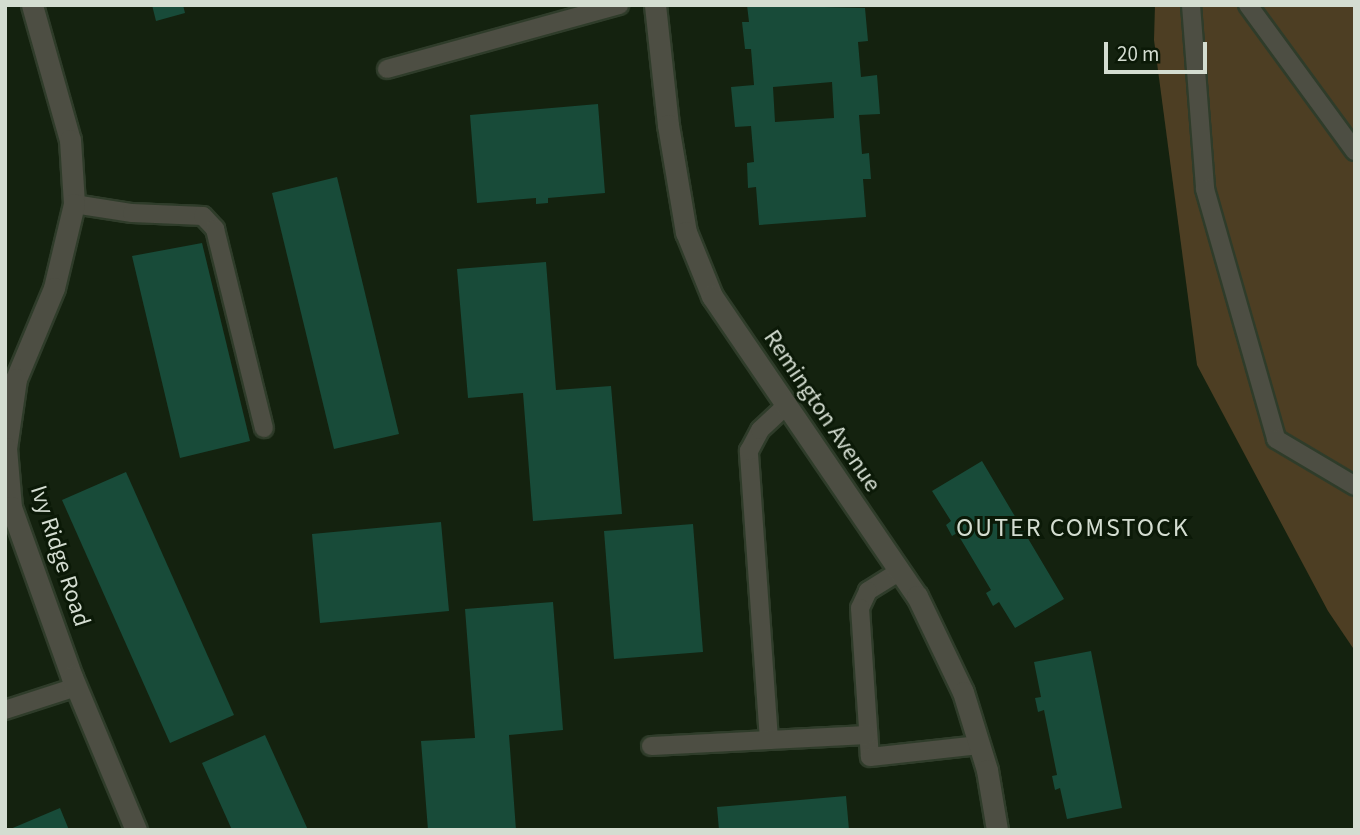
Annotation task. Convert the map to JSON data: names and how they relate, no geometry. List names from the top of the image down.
{
  "streets": {
    "street": ["Remington Avenue", "Ivy Ridge Road"]
  },
  "districts": ["OUTER COMSTOCK"],
  "scale_bar": "20 m"
}
